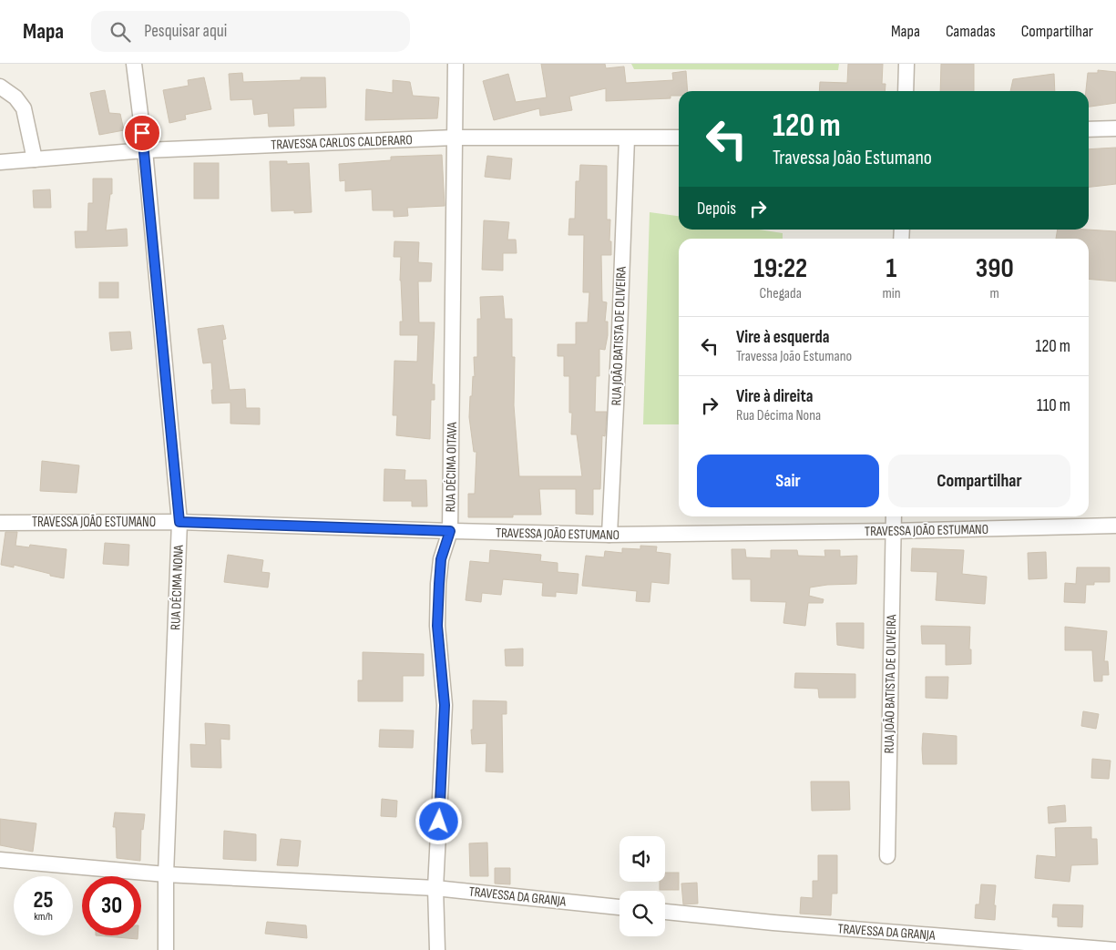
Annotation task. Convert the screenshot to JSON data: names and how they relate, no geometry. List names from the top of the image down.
{
  "streets": {
    "street": [
      "TRAVESSA CARLOS CALDERARO",
      "RUA JOÃO BATISTA DE OLIVEIRA",
      "RUA DÉCIMA OITAVA",
      "TRAVESSA JOÃO ESTUMANO",
      "RUA DÉCIMA NONA",
      "TRAVESSA DA GRANJA"
    ]
  },
  "crossings": [
    ["TRAVESSA CARLOS CALDERARO", "RUA JOÃO BATISTA DE OLIVEIRA"],
    ["TRAVESSA CARLOS CALDERARO", "RUA DÉCIMA OITAVA"],
    ["TRAVESSA CARLOS CALDERARO", "RUA DÉCIMA NONA"],
    ["RUA JOÃO BATISTA DE OLIVEIRA", "TRAVESSA JOÃO ESTUMANO"],
    ["RUA DÉCIMA OITAVA", "TRAVESSA JOÃO ESTUMANO"],
    ["RUA DÉCIMA OITAVA", "TRAVESSA DA GRANJA"],
    ["TRAVESSA JOÃO ESTUMANO", "RUA DÉCIMA NONA"],
    ["RUA DÉCIMA NONA", "TRAVESSA DA GRANJA"]
  ],
  "page": {
    "header": "Mapa",
    "search": "Pesquisar aqui",
    "nav": ["Mapa", "Camadas", "Compartilhar"],
    "turn": ["120 m", "Travessa João Estumano"],
    "then": "Depois",
    "eta": [
      "19:22",
      "Chegada",
      "1",
      "min",
      "390",
      "m"
    ],
    "list": [
      {
        "name": "Vire à esquerda",
        "note": "Travessa João Estumano",
        "value": "120 m"
      },
      {
        "name": "Vire à direita",
        "note": "Rua Décima Nona",
        "value": "110 m"
      }
    ],
    "buttons": ["Sair", "Compartilhar"],
    "speed": "25 km/h",
    "limit": "30"
  }
}
